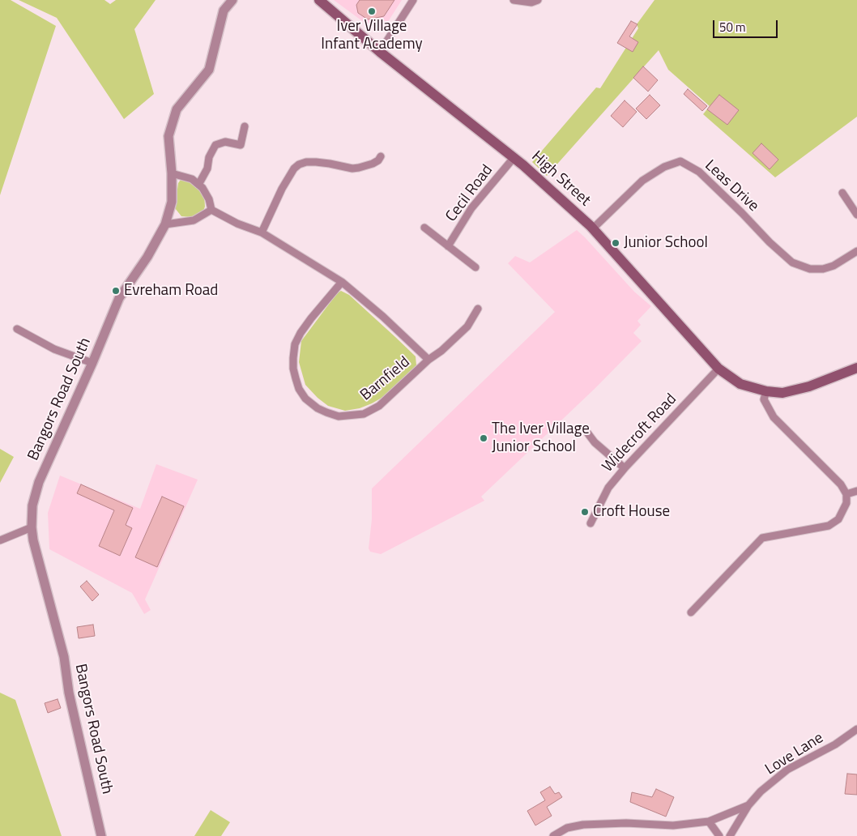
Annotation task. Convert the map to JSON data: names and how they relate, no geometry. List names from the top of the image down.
{
  "streets": {
    "main road": ["High Street"],
    "street": [
      "Leas Drive",
      "Cecil Road",
      "Barnfield",
      "Bangors Road South",
      "Widecroft Road",
      "Love Lane"
    ]
  },
  "crossings": [
    ["High Street", "Leas Drive"],
    ["High Street", "Cecil Road"],
    ["High Street", "Widecroft Road"]
  ],
  "places": [
    "Iver Village Infant Academy",
    "Junior School",
    "Evreham Road",
    "The Iver Village Junior School",
    "Croft House"
  ],
  "scale_bar": "50 m"
}
